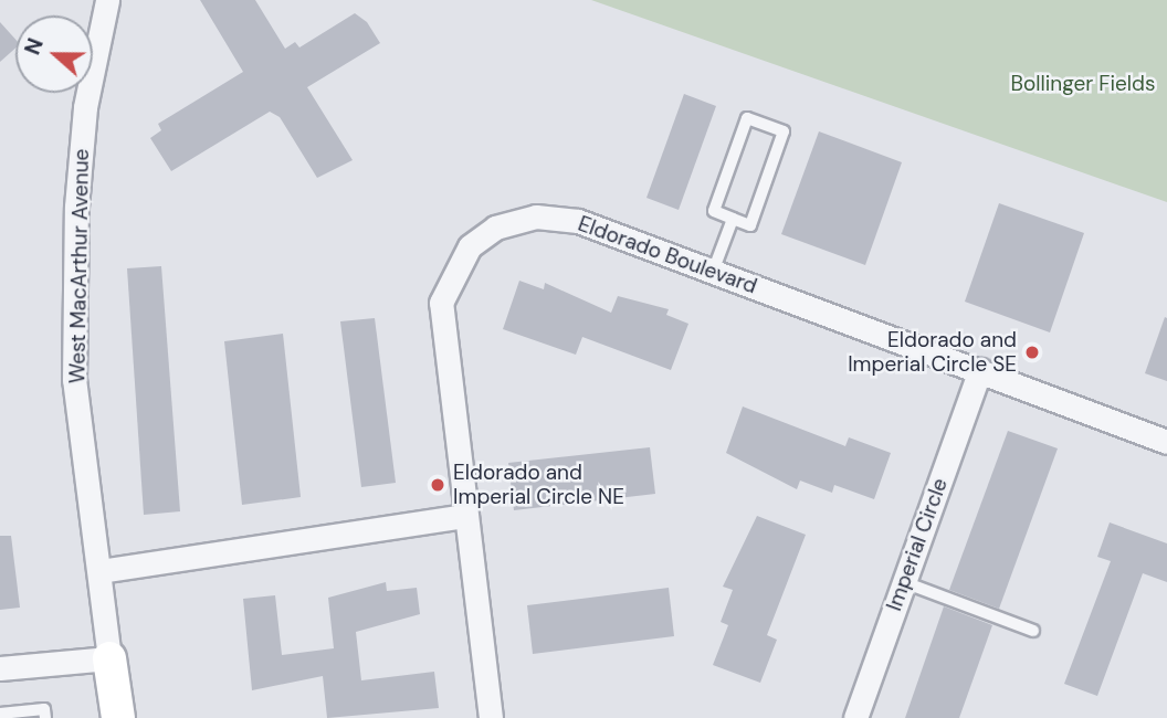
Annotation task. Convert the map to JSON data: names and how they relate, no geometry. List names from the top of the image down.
{
  "streets": {
    "street": ["Eldorado Boulevard", "West MacArthur Avenue", "Imperial Circle"]
  },
  "crossings": [
    ["Eldorado Boulevard", "Imperial Circle"]
  ],
  "parks": ["Bollinger Fields"],
  "places": ["Eldorado and Imperial Circle SE", "Eldorado and Imperial Circle NE"],
  "north": "left"
}
